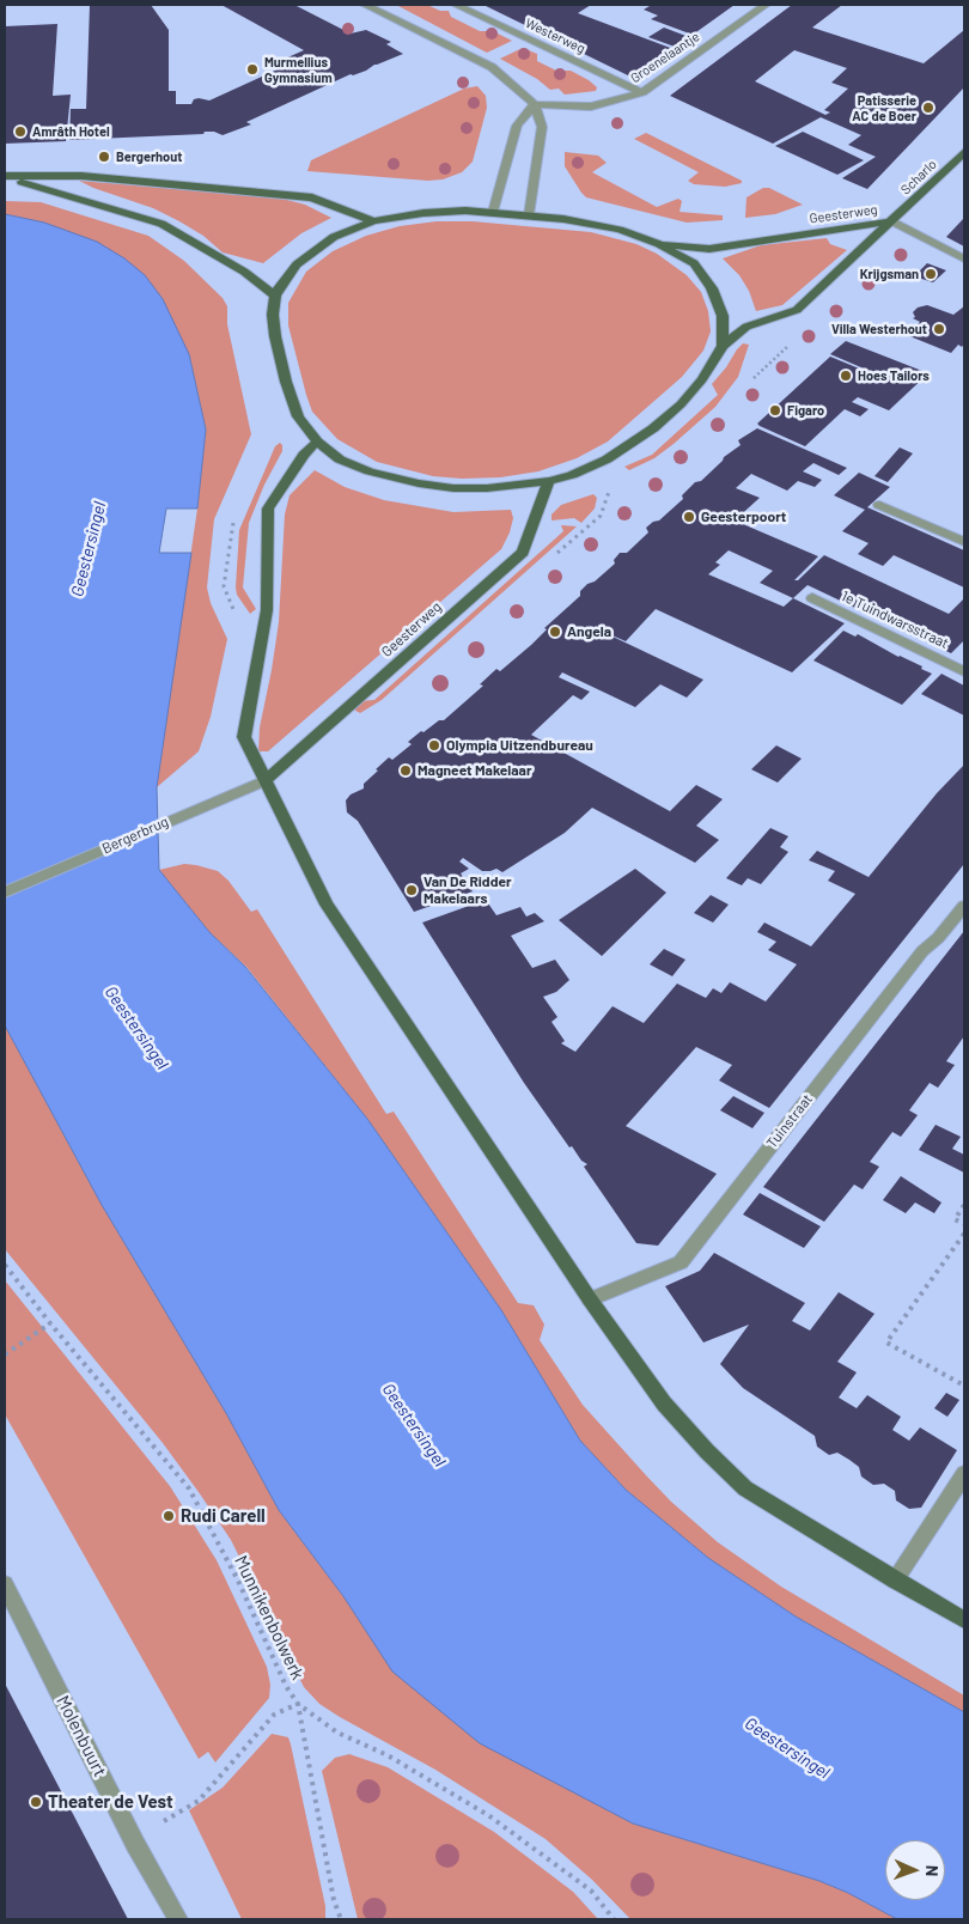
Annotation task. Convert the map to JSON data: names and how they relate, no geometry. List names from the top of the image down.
{
  "streets": {
    "main road": ["Scharlo", "Geesterweg"],
    "street": [
      "Westerweg",
      "Groenelaantje",
      "1e Tuindwarsstraat",
      "Bergerbrug",
      "Tuinstraat",
      "Molenbuurt"
    ],
    "path": ["Munnikenbolwerk"]
  },
  "crossings": [
    ["Westerweg", "Groenelaantje"],
    ["Scharlo", "Geesterweg"],
    ["Geesterweg", "Bergerbrug"]
  ],
  "water": ["Geestersingel"],
  "places": [
    "Murmellius Gymnasium",
    "Patisserie AC de Boer",
    "Amrâth Hotel",
    "Bergerhout",
    "Krijgsman",
    "Villa Westerhout",
    "Hoes Tailors",
    "Figaro",
    "Geesterpoort",
    "Angela",
    "Olympia Uitzendbureau",
    "Magneet Makelaar",
    "Van De Ridder Makelaars",
    "Rudi Carell",
    "Theater de Vest"
  ],
  "north": "right"
}
